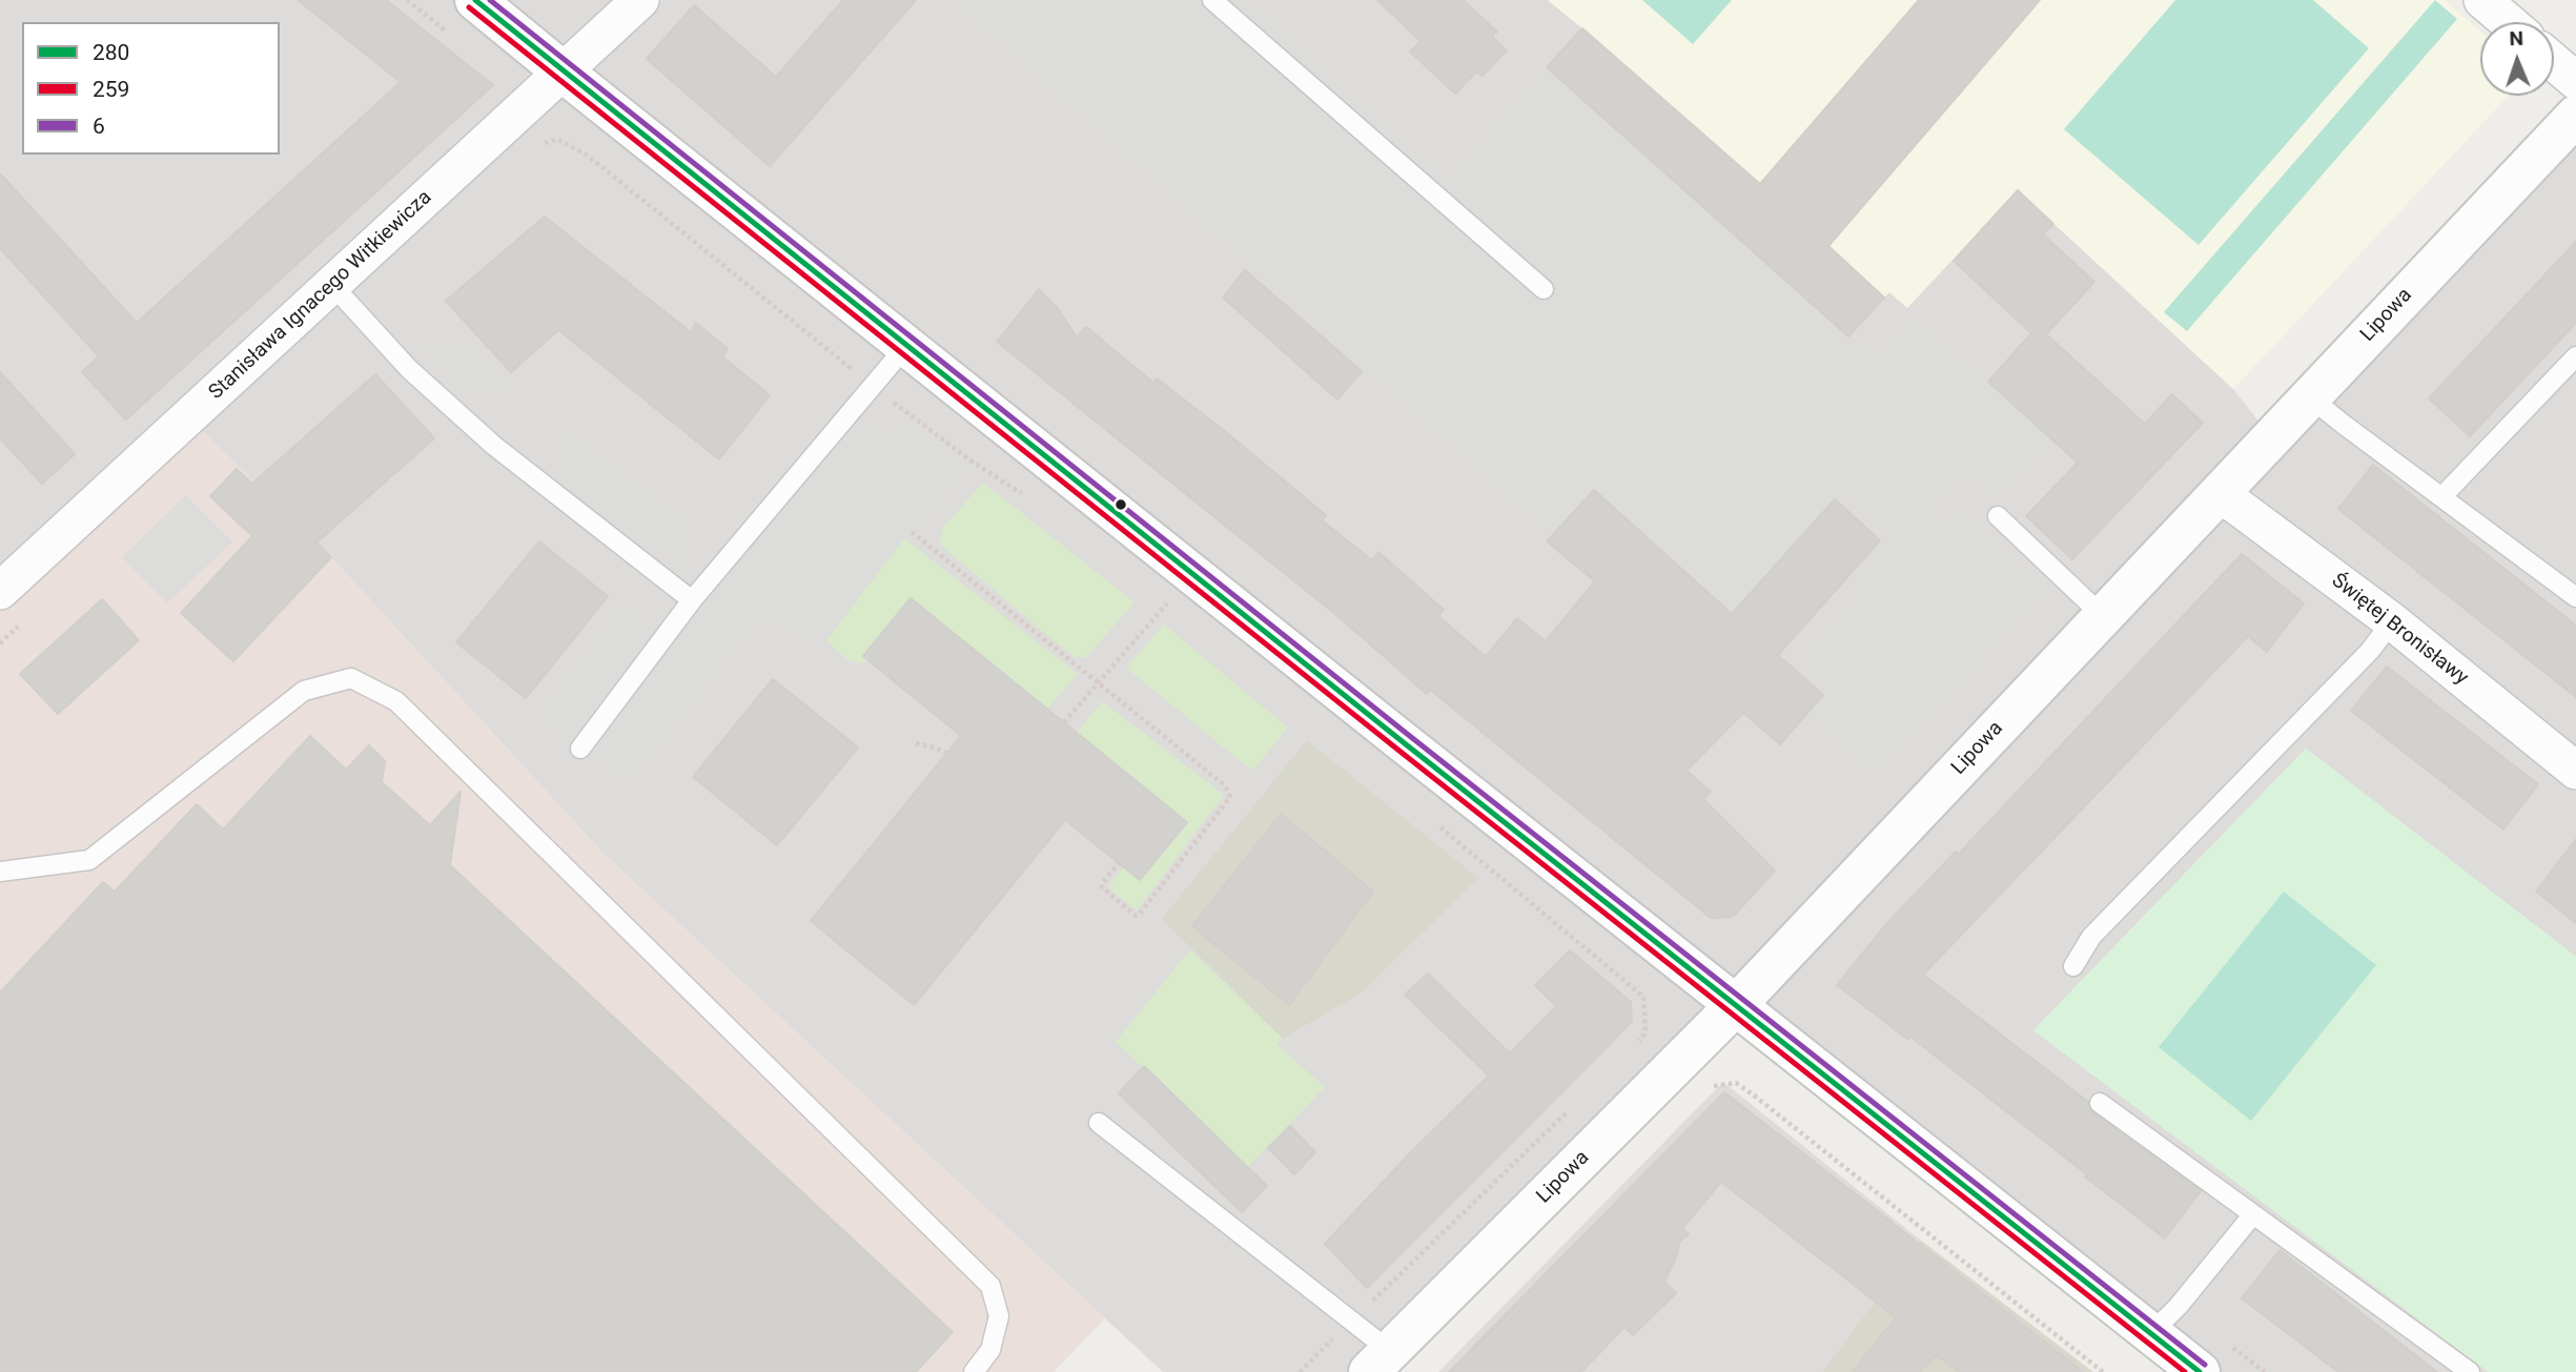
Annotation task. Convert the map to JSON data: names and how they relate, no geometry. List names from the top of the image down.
{
  "streets": {
    "street": ["Stanisława Ignacego Witkiewicza", "Lipowa", "Świętej Bronisławy"]
  },
  "crossings": [
    ["Lipowa", "Świętej Bronisławy"]
  ],
  "lines": ["transit line 280", "transit line 6", "transit line 259"],
  "legend": ["280", "259", "6"],
  "north": "top"
}
